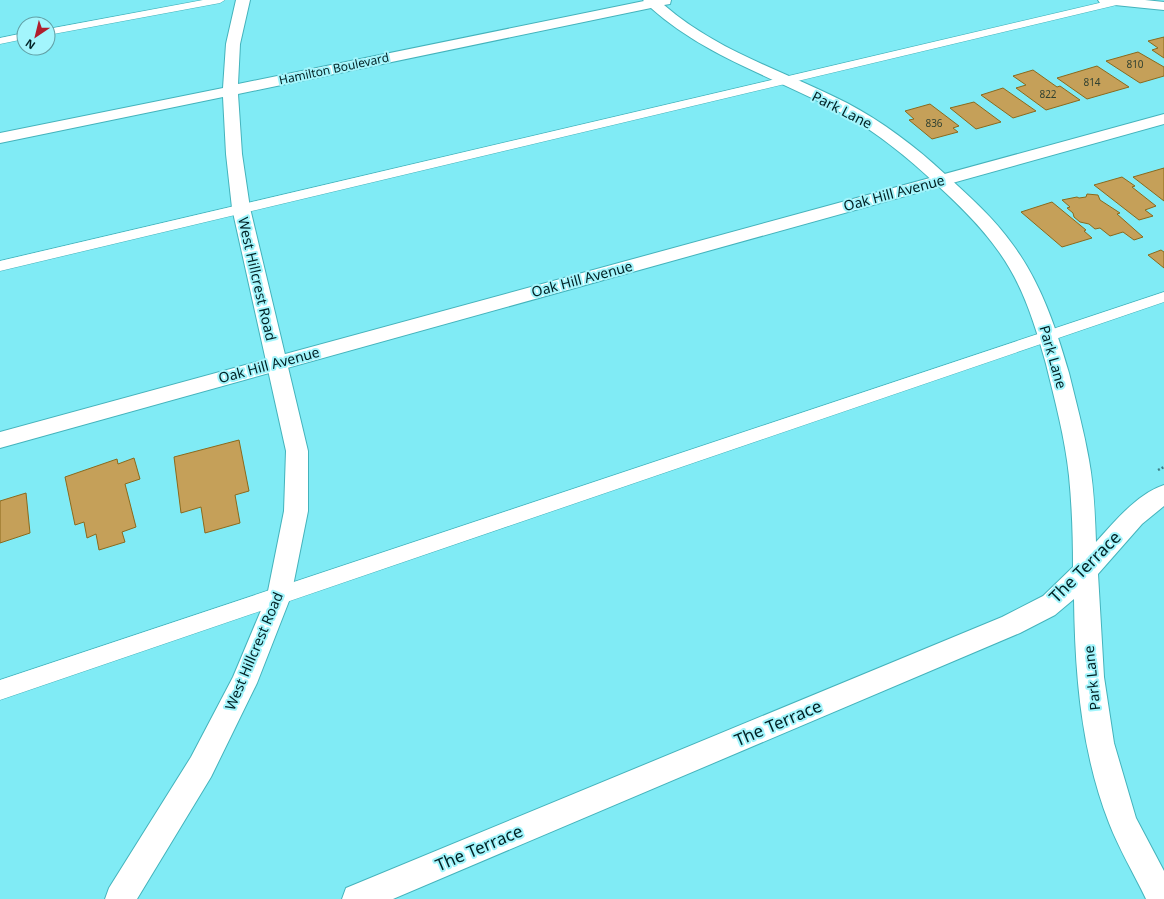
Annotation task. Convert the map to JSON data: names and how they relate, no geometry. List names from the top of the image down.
{
  "streets": {
    "street": [
      "Hamilton Boulevard",
      "Park Lane",
      "Oak Hill Avenue",
      "West Hillcrest Road",
      "The Terrace"
    ]
  },
  "crossings": [
    ["Hamilton Boulevard", "Park Lane"],
    ["Hamilton Boulevard", "West Hillcrest Road"],
    ["Park Lane", "Oak Hill Avenue"],
    ["Park Lane", "The Terrace"],
    ["Oak Hill Avenue", "West Hillcrest Road"]
  ],
  "house_numbers": [
    "810",
    "814",
    "822",
    "836"
  ],
  "north": "bottom left"
}
